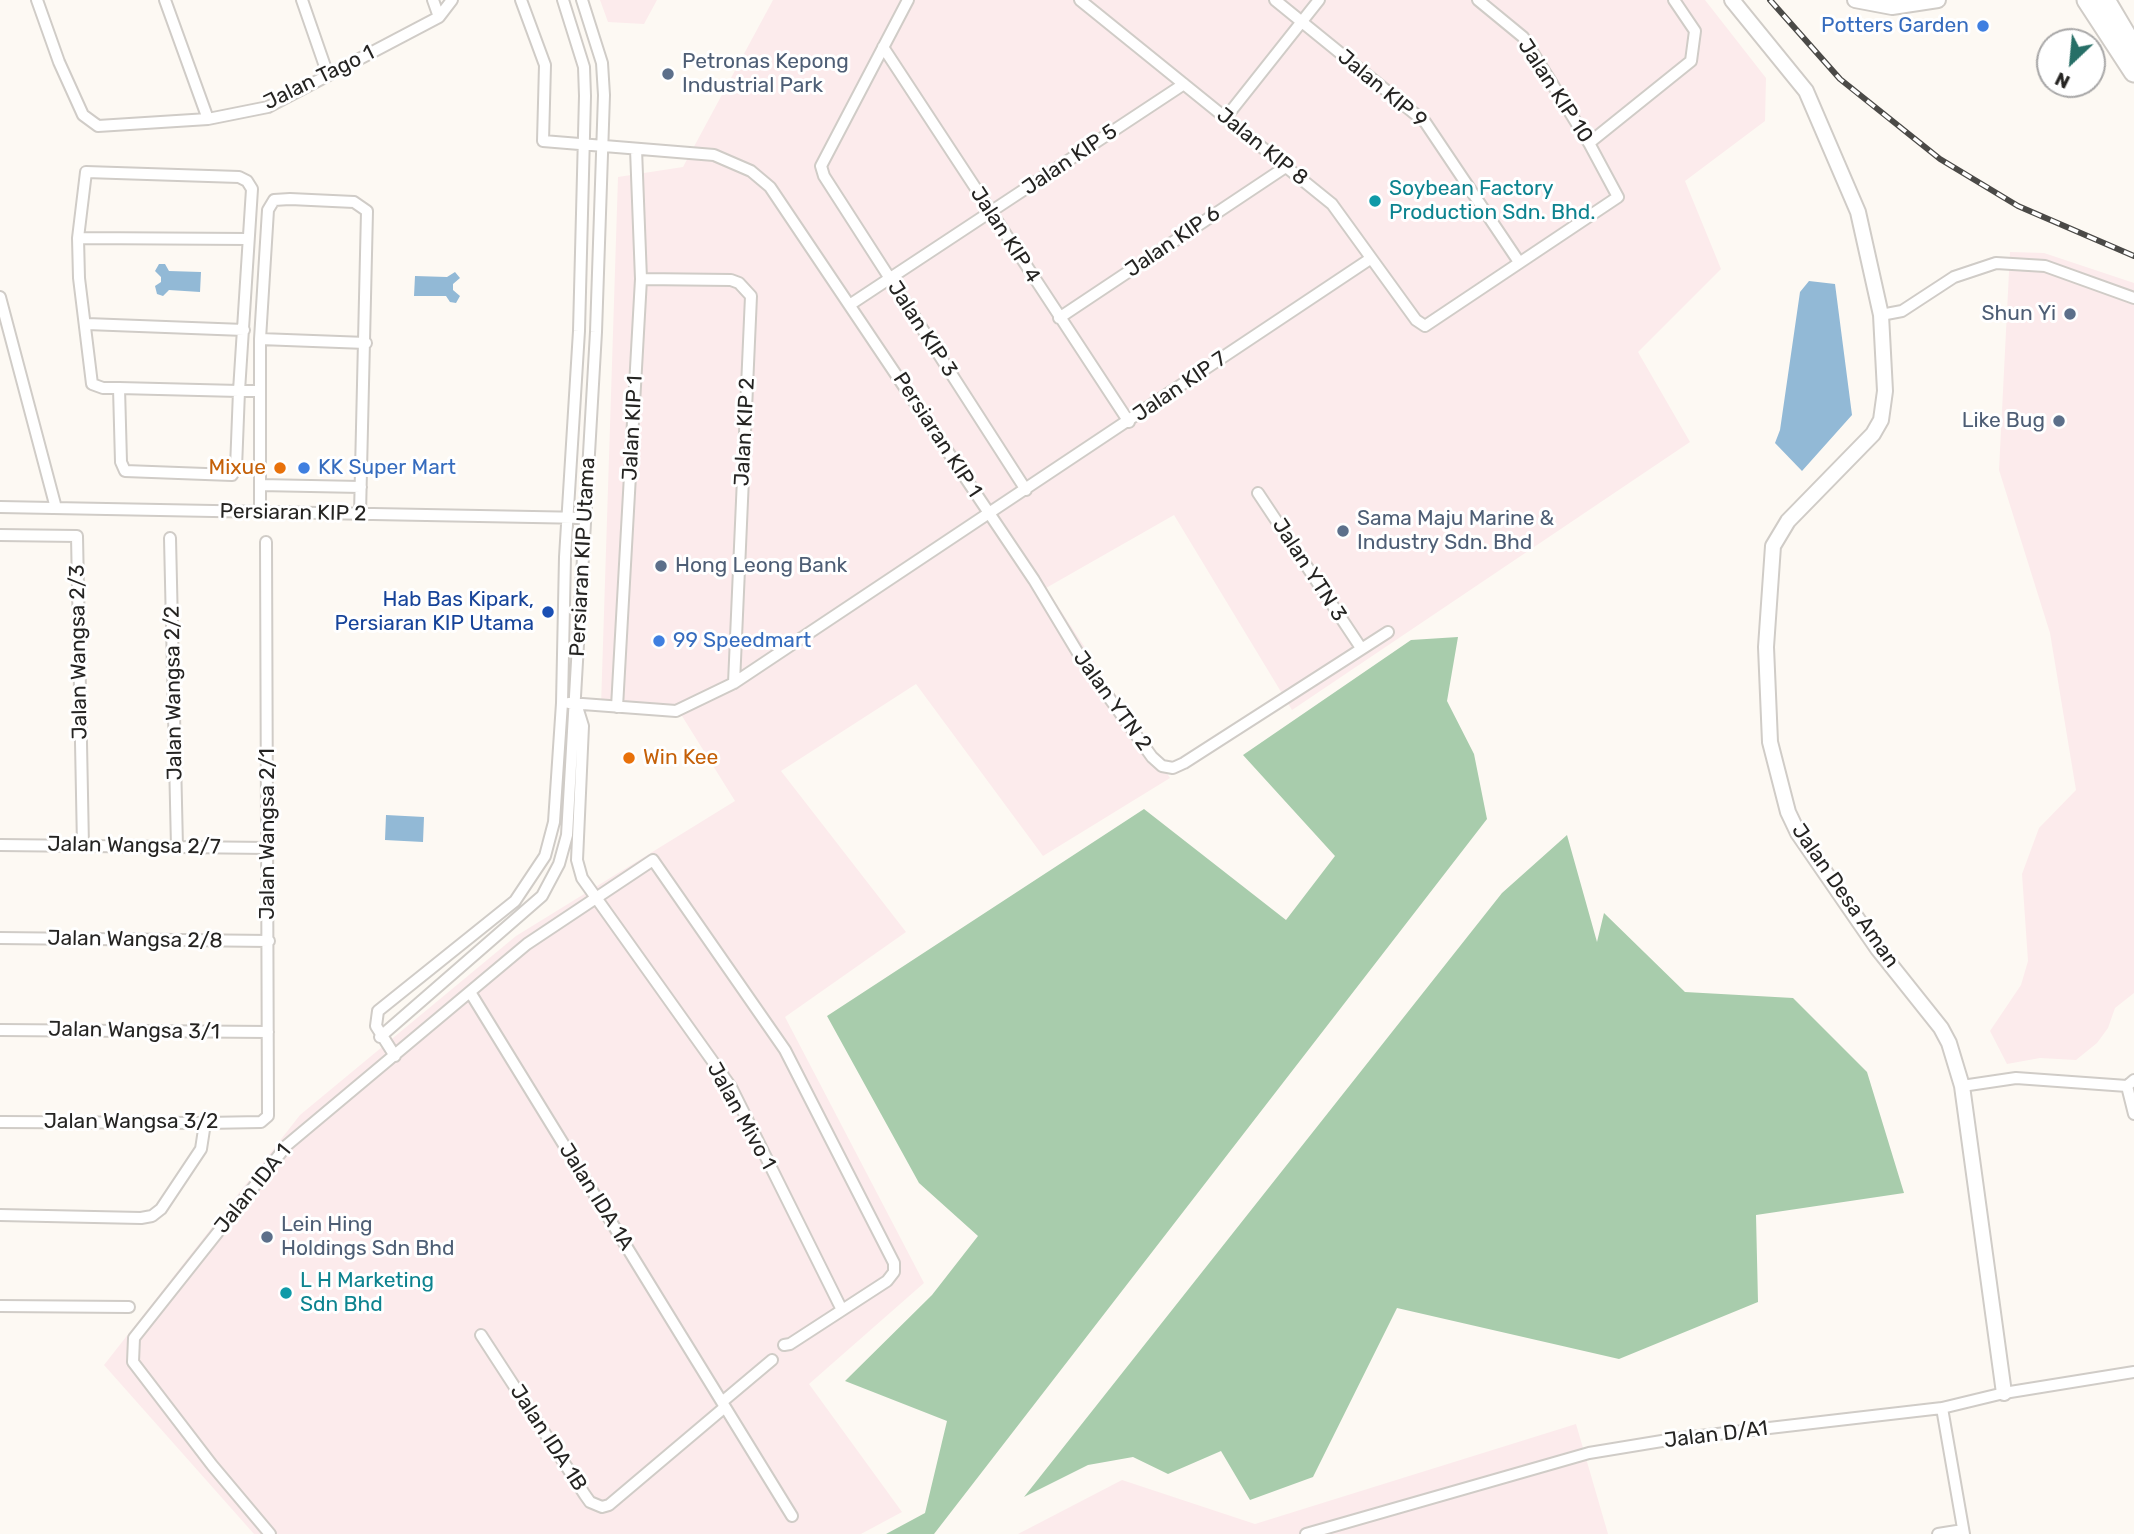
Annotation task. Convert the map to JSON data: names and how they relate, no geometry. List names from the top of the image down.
{
  "streets": {
    "street": [
      "Jalan Tago 1",
      "Jalan KIP 9",
      "Jalan KIP 10",
      "Jalan KIP 8",
      "Jalan KIP 5",
      "Jalan KIP 4",
      "Jalan KIP 6",
      "Jalan KIP 3",
      "Jalan KIP 7",
      "Jalan KIP 1",
      "Jalan KIP 2",
      "Persiaran KIP 1",
      "Persiaran KIP 2",
      "Persiaran KIP Utama",
      "Jalan YTN 3",
      "Jalan Wangsa 2/3",
      "Jalan Wangsa 2/2",
      "Jalan YTN 2",
      "Jalan Wangsa 2/1",
      "Jalan Wangsa 2/7",
      "Jalan Desa Aman",
      "Jalan Wangsa 2/8",
      "Jalan Wangsa 3/1",
      "Jalan Mivo 1",
      "Jalan Wangsa 3/2",
      "Jalan IDA 1",
      "Jalan IDA 1A",
      "Jalan D/A1",
      "Jalan IDA 1B"
    ]
  },
  "crossings": [
    ["Jalan KIP 9", "Jalan KIP 10"],
    ["Jalan KIP 9", "Jalan KIP 8"],
    ["Jalan KIP 10", "Jalan KIP 8"],
    ["Jalan KIP 8", "Jalan KIP 5"],
    ["Jalan KIP 8", "Jalan KIP 6"],
    ["Jalan KIP 8", "Jalan KIP 7"],
    ["Jalan KIP 5", "Jalan KIP 4"],
    ["Jalan KIP 5", "Jalan KIP 3"],
    ["Jalan KIP 5", "Persiaran KIP 1"],
    ["Jalan KIP 4", "Jalan KIP 6"],
    ["Jalan KIP 4", "Jalan KIP 3"],
    ["Jalan KIP 4", "Jalan KIP 7"],
    ["Jalan KIP 3", "Jalan KIP 7"],
    ["Jalan KIP 7", "Persiaran KIP 1"],
    ["Jalan KIP 7", "Jalan YTN 2"],
    ["Jalan KIP 1", "Jalan KIP 2"],
    ["Jalan KIP 1", "Persiaran KIP 1"],
    ["Jalan KIP 2", "Persiaran KIP 1"],
    ["Persiaran KIP 1", "Persiaran KIP Utama"],
    ["Persiaran KIP 1", "Jalan YTN 2"],
    ["Persiaran KIP 1", "Jalan Mivo 1"],
    ["Persiaran KIP 2", "Persiaran KIP Utama"],
    ["Persiaran KIP Utama", "Jalan Mivo 1"],
    ["Jalan YTN 3", "Jalan YTN 2"],
    ["Jalan Wangsa 2/3", "Jalan Wangsa 2/7"],
    ["Jalan Wangsa 2/2", "Jalan Wangsa 2/7"],
    ["Jalan Wangsa 2/1", "Jalan Wangsa 2/7"],
    ["Jalan Wangsa 2/1", "Jalan Wangsa 2/8"],
    ["Jalan Wangsa 2/1", "Jalan Wangsa 3/1"],
    ["Jalan Wangsa 2/1", "Jalan Wangsa 3/2"],
    ["Jalan Desa Aman", "Jalan D/A1"],
    ["Jalan Mivo 1", "Jalan IDA 1"],
    ["Jalan IDA 1", "Jalan IDA 1A"],
    ["Jalan IDA 1A", "Jalan IDA 1B"]
  ],
  "places": [
    "Potters Garden",
    "Petronas Kepong Industrial Park",
    "Soybean Factory Production Sdn. Bhd.",
    "Shun Yi",
    "Like Bug",
    "Mixue",
    "KK Super Mart",
    "Sama Maju Marine & Industry Sdn. Bhd",
    "Hong Leong Bank",
    "Hab Bas Kipark, Persiaran KIP Utama",
    "99 Speedmart",
    "Win Kee",
    "Lein Hing Holdings Sdn Bhd",
    "L H Marketing Sdn Bhd"
  ],
  "north": "bottom left"
}
